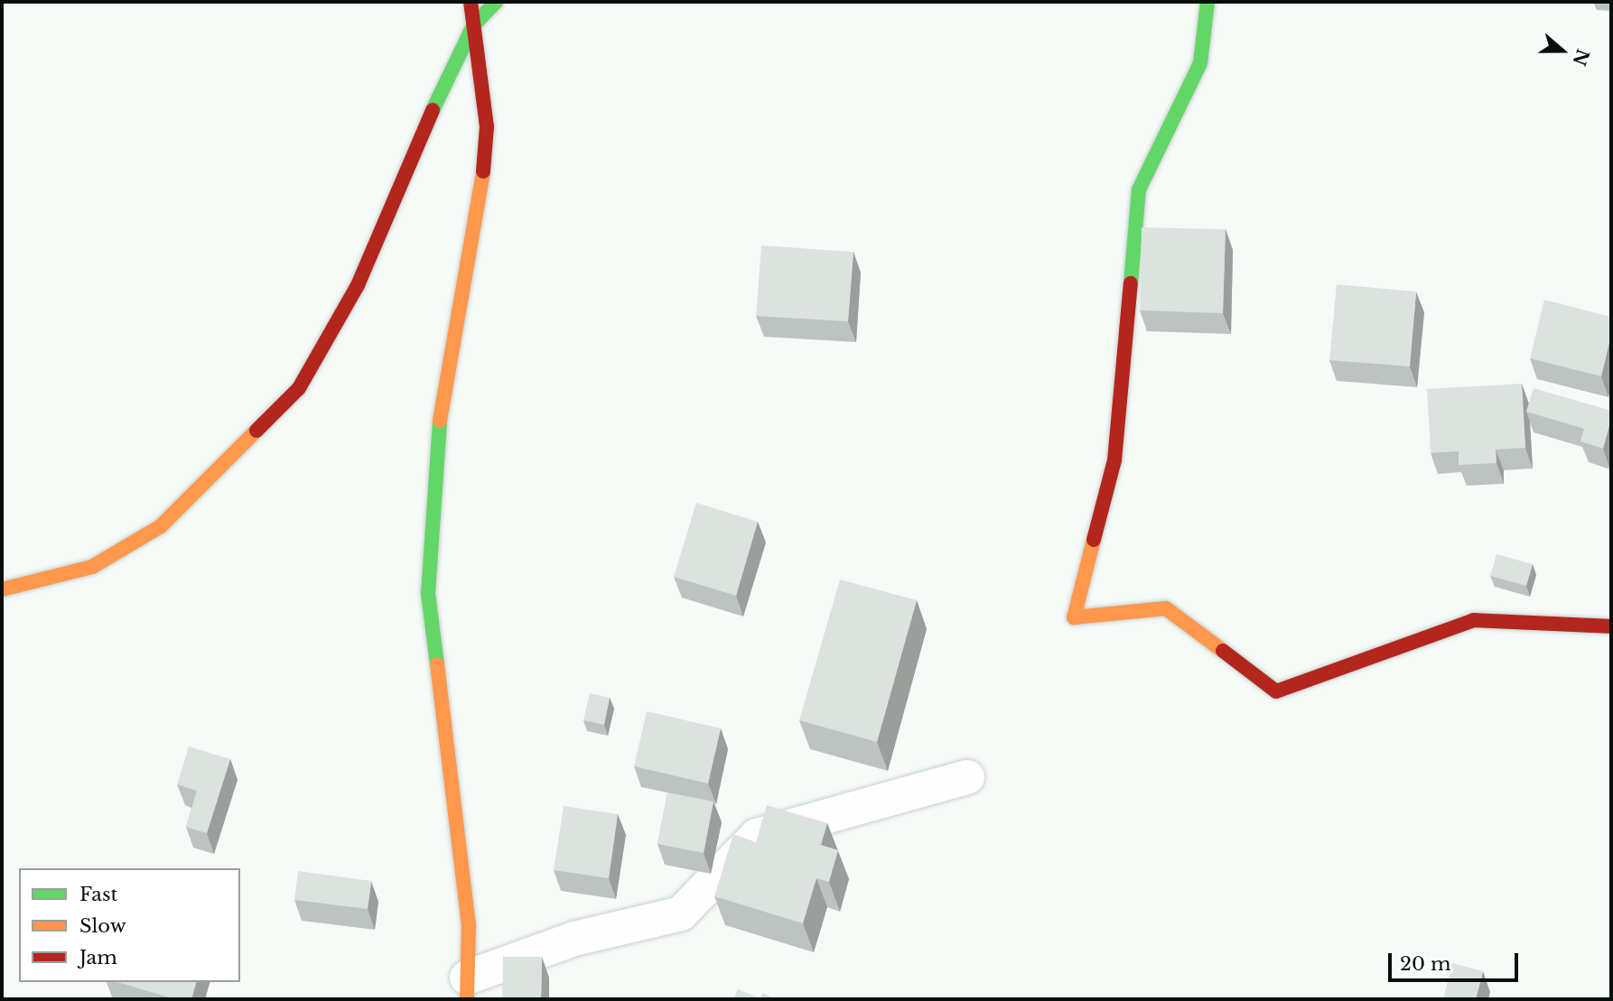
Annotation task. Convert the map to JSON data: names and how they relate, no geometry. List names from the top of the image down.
{
  "legend": ["Fast", "Slow", "Jam"],
  "scale_bar": "20 m",
  "north": "right"
}
